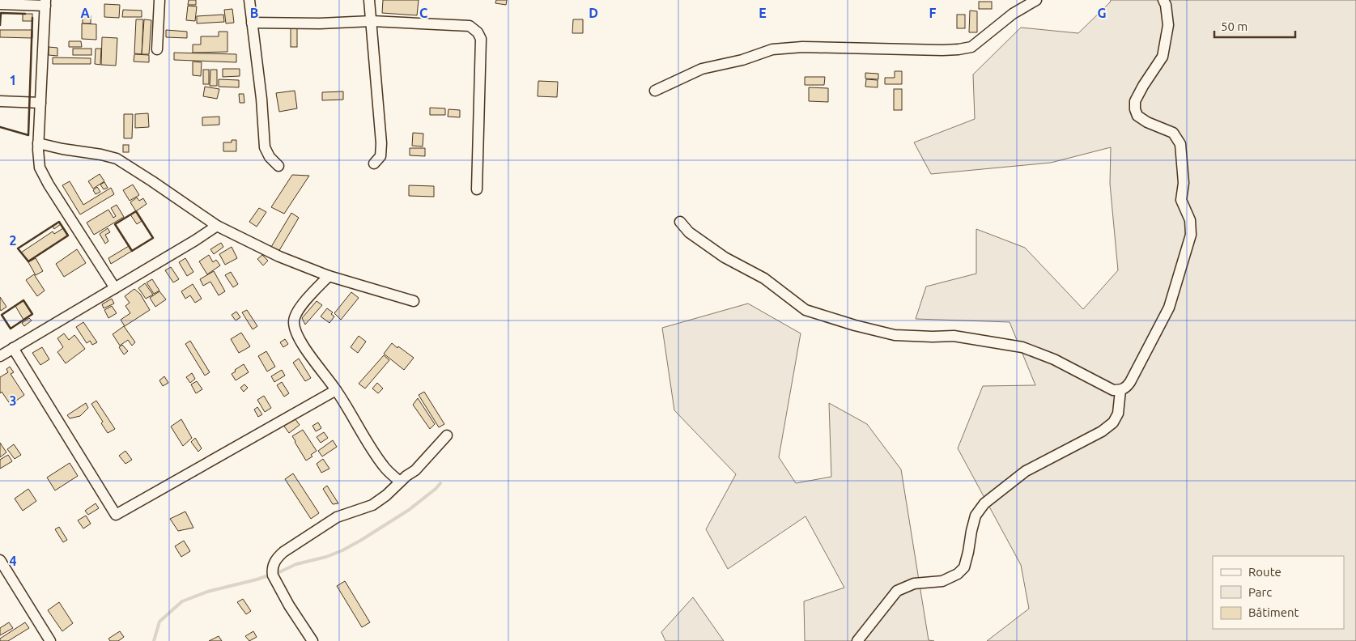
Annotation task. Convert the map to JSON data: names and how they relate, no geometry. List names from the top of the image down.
{
  "legend": ["Route", "Parc", "Bâtiment"],
  "scale_bar": "50 m",
  "grid": {
    "columns": [
      "A",
      "B",
      "C",
      "D",
      "E",
      "F",
      "G"
    ],
    "rows": [
      "1",
      "2",
      "3",
      "4"
    ]
  }
}
